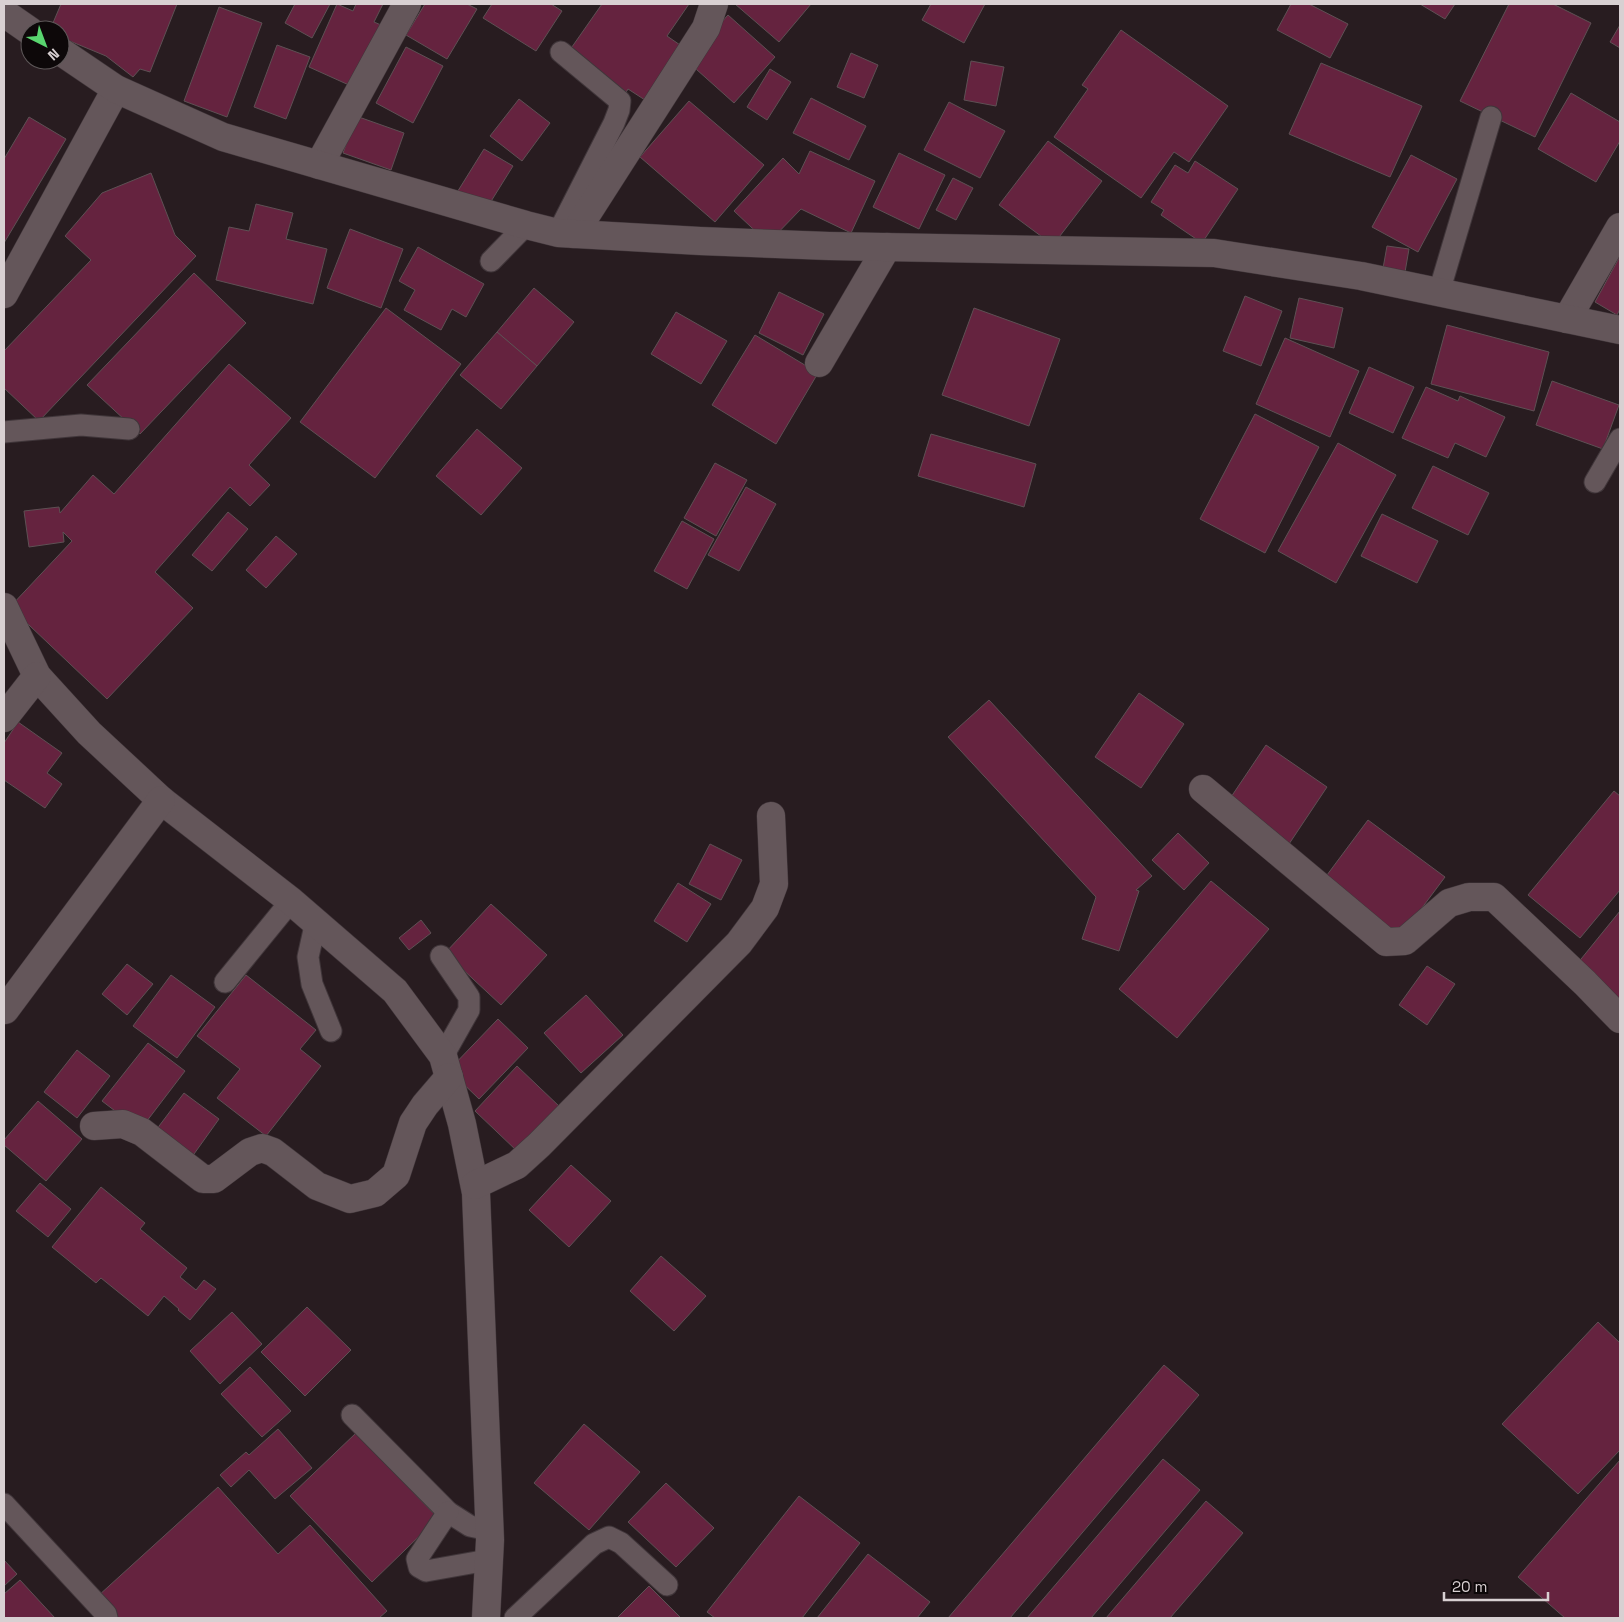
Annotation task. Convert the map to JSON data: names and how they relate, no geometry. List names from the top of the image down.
{
  "scale_bar": "20 m",
  "north": "bottom right"
}
